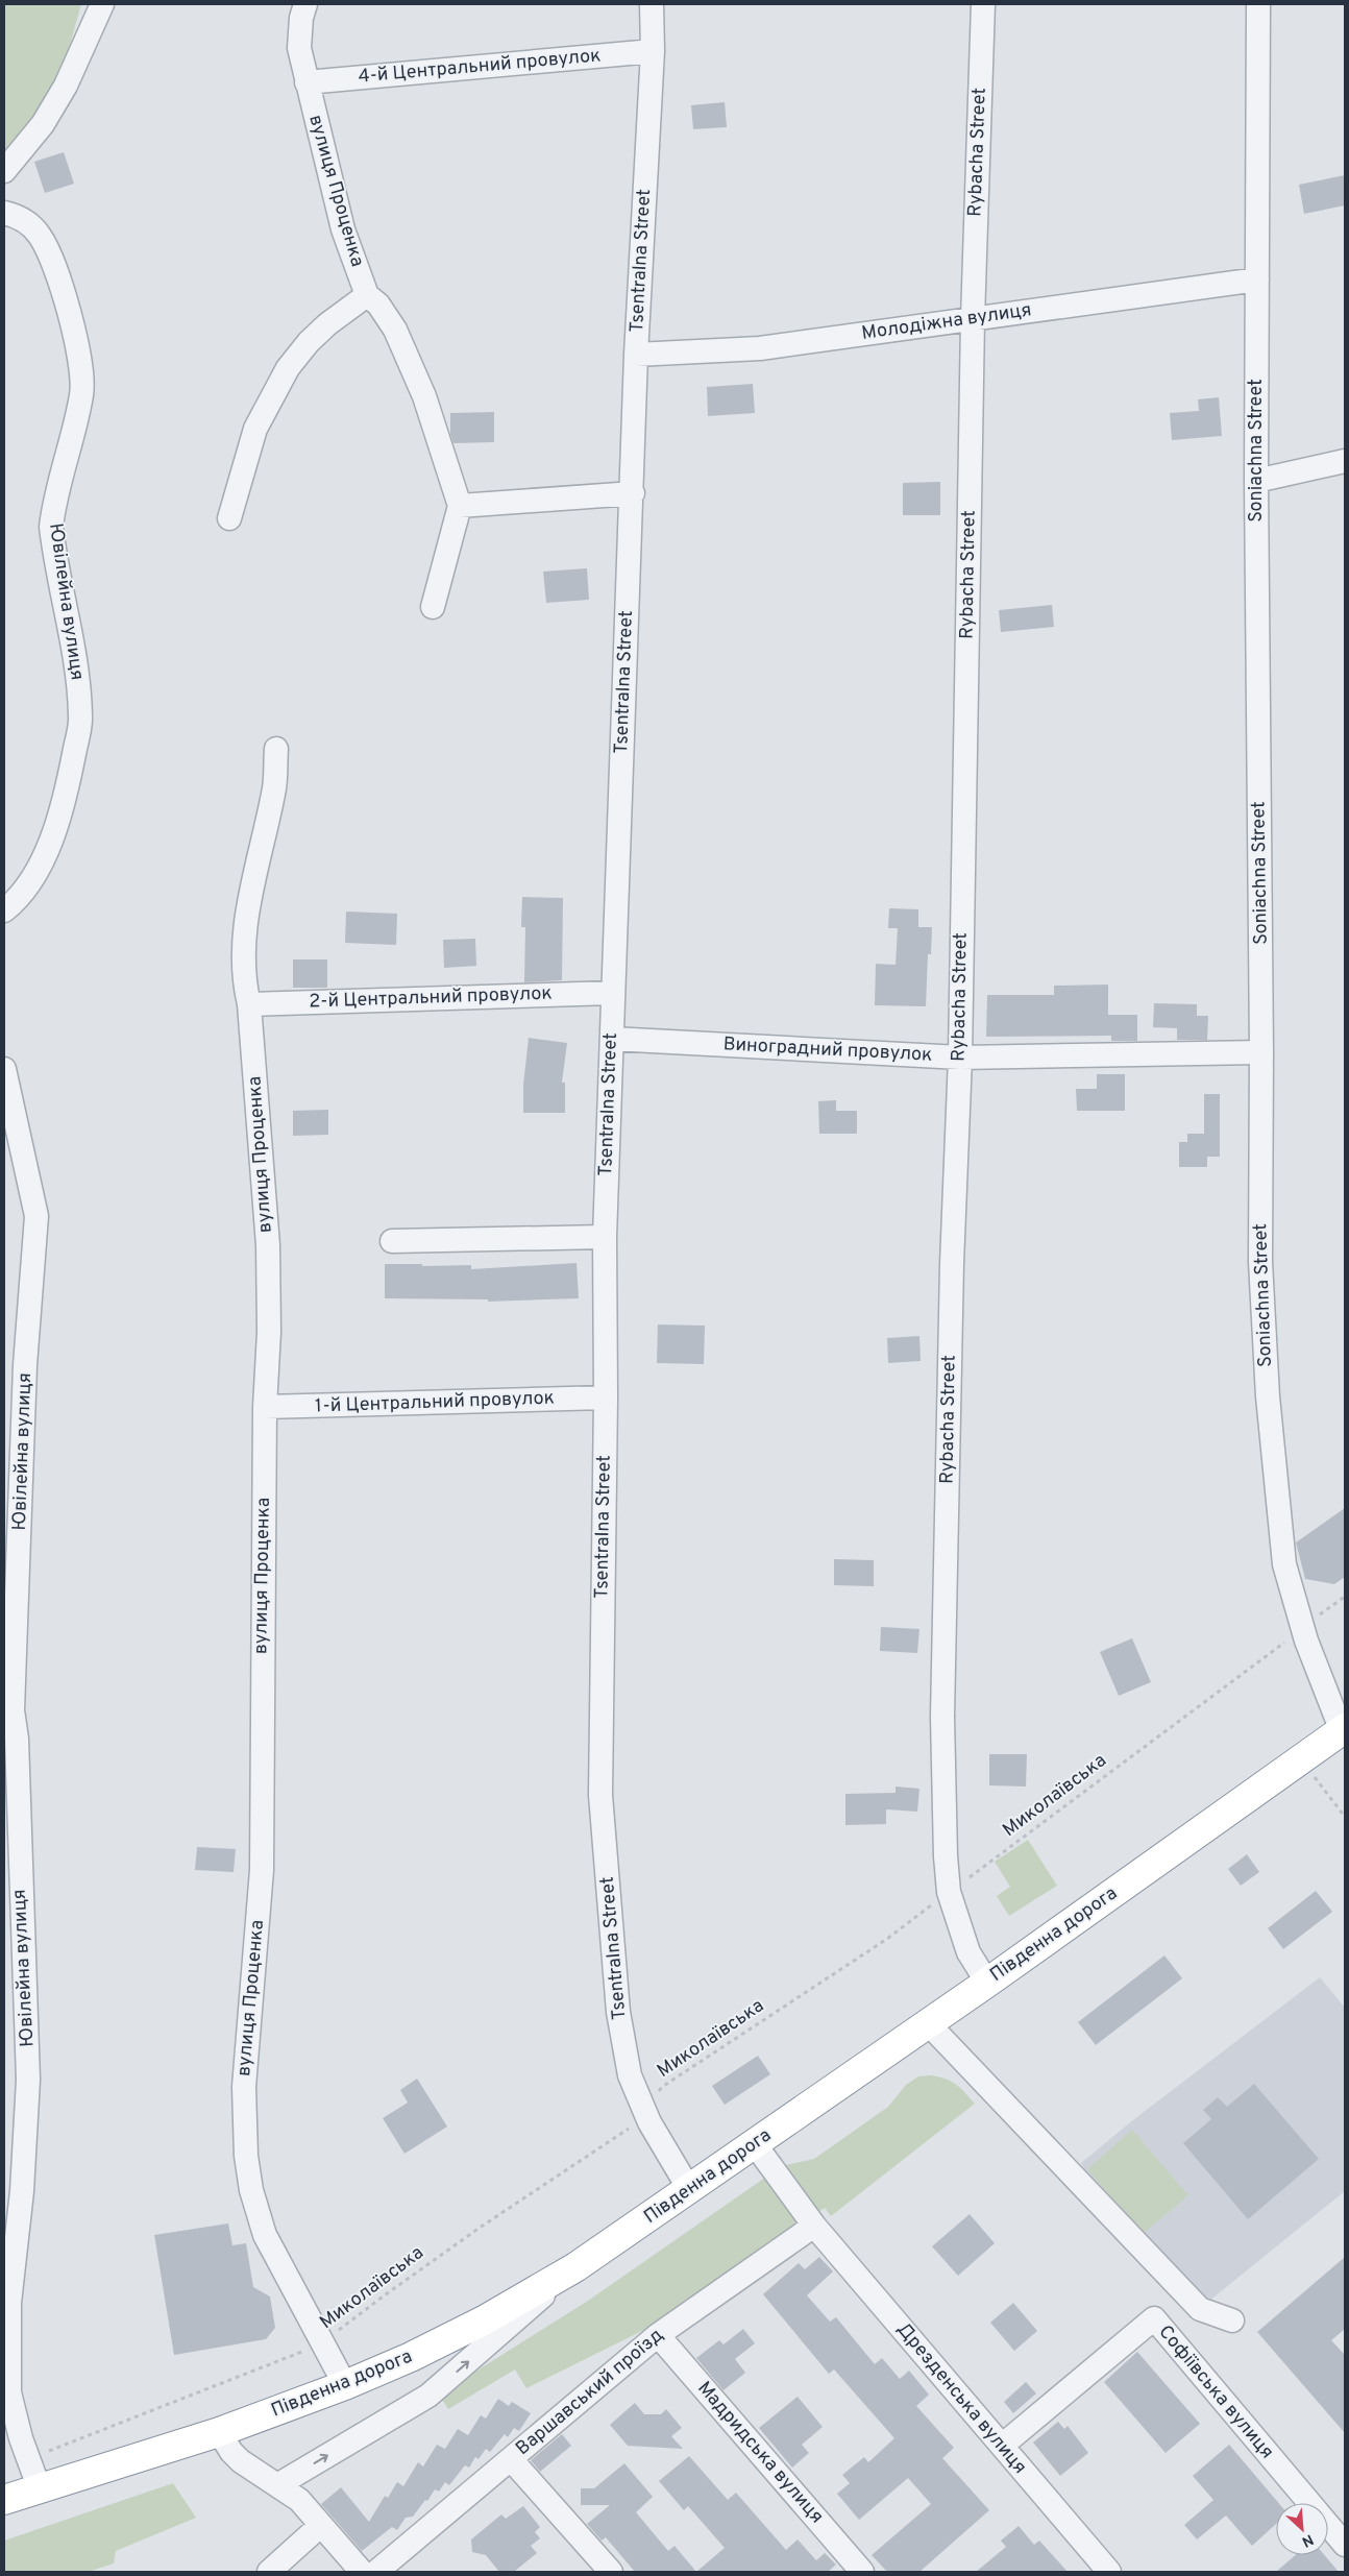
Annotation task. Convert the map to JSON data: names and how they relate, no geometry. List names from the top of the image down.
{
  "streets": {
    "highway": ["Південна дорога"],
    "street": [
      "4-й Центральний провулок",
      "Rybacha Street",
      "вулиця Проценка",
      "Tsentralna Street",
      "Молодіжна вулиця",
      "Soniachna Street",
      "Ювілейна вулиця",
      "2-й Центральний провулок",
      "Виноградний провулок",
      "1-й Центральний провулок",
      "Варшавський проїзд",
      "Софіївська вулиця",
      "Дрезденська вулиця",
      "Мадридська вулиця"
    ],
    "path": ["Миколаївська"]
  },
  "crossings": [
    ["4-й Центральний провулок", "вулиця Проценка"],
    ["4-й Центральний провулок", "Tsentralna Street"],
    ["Rybacha Street", "Молодіжна вулиця"],
    ["Rybacha Street", "Виноградний провулок"],
    ["Rybacha Street", "Миколаївська"],
    ["Rybacha Street", "Південна дорога"],
    ["вулиця Проценка", "2-й Центральний провулок"],
    ["вулиця Проценка", "1-й Центральний провулок"],
    ["вулиця Проценка", "Миколаївська"],
    ["вулиця Проценка", "Південна дорога"],
    ["Tsentralna Street", "Молодіжна вулиця"],
    ["Tsentralna Street", "2-й Центральний провулок"],
    ["Tsentralna Street", "Виноградний провулок"],
    ["Tsentralna Street", "1-й Центральний провулок"],
    ["Tsentralna Street", "Миколаївська"],
    ["Tsentralna Street", "Південна дорога"],
    ["Молодіжна вулиця", "Soniachna Street"],
    ["Soniachna Street", "Виноградний провулок"],
    ["Soniachna Street", "Миколаївська"],
    ["Soniachna Street", "Південна дорога"],
    ["Ювілейна вулиця", "Миколаївська"],
    ["Ювілейна вулиця", "Південна дорога"],
    ["Південна дорога", "Дрезденська вулиця"],
    ["Варшавський проїзд", "Дрезденська вулиця"],
    ["Варшавський проїзд", "Мадридська вулиця"],
    ["Софіївська вулиця", "Дрезденська вулиця"]
  ],
  "north": "bottom right"
}
